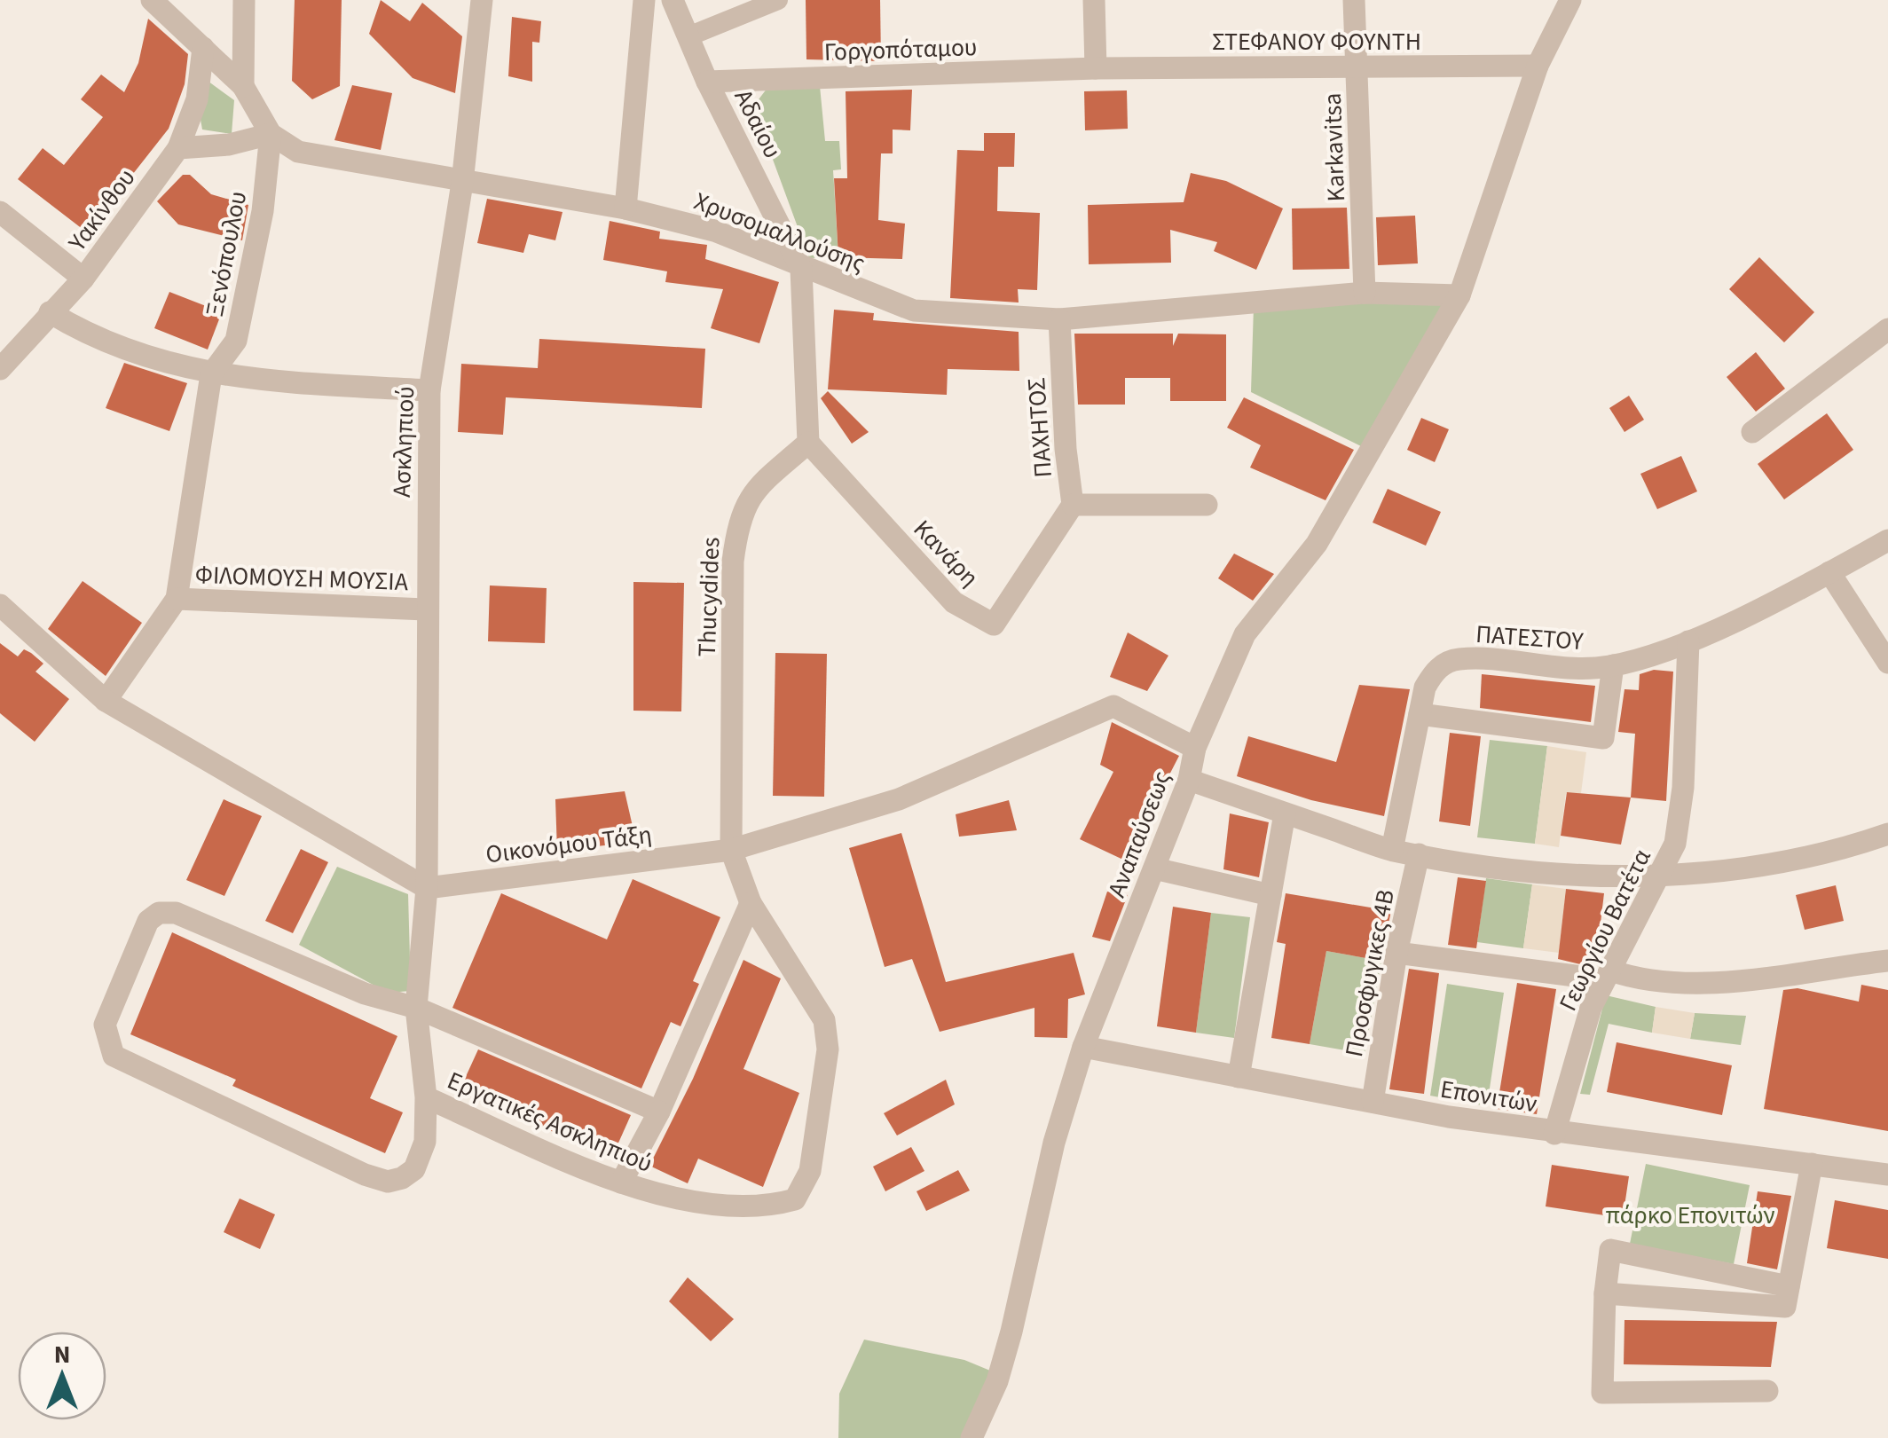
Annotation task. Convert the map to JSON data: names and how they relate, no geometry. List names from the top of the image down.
{
  "streets": {
    "street": [
      "ΣΤΕΦΑΝΟΥ ΦΟΥΝΤΗ",
      "Γοργοπόταμου",
      "Αδαίου",
      "Karkavitsa",
      "Υακίνθου",
      "Χρυσομαλλούσης",
      "Ξενόπουλου",
      "ΠΑΧΗΤΟΣ",
      "Ασκληπιού",
      "Κανάρη",
      "ΦΙΛΟΜΟΥΣΗ ΜΟΥΣΙΑ",
      "Thucydides",
      "ΠΑΤΕΣΤΟΥ",
      "Αναπαύσεως",
      "Οικονόμου Τάξη",
      "Γεωργίου Βατέτα",
      "Προσφυγικες 4Β",
      "Επονιτών",
      "Εργατικές Ασκληπιού"
    ]
  },
  "crossings": [
    ["ΣΤΕΦΑΝΟΥ ΦΟΥΝΤΗ", "Γοργοπόταμου"],
    ["ΣΤΕΦΑΝΟΥ ΦΟΥΝΤΗ", "Karkavitsa"],
    ["ΣΤΕΦΑΝΟΥ ΦΟΥΝΤΗ", "Αναπαύσεως"],
    ["Γοργοπόταμου", "Αδαίου"],
    ["Αδαίου", "Χρυσομαλλούσης"],
    ["Karkavitsa", "Χρυσομαλλούσης"],
    ["Χρυσομαλλούσης", "Ξενόπουλου"],
    ["Χρυσομαλλούσης", "ΠΑΧΗΤΟΣ"],
    ["Χρυσομαλλούσης", "Ασκληπιού"],
    ["Χρυσομαλλούσης", "Αναπαύσεως"],
    ["ΠΑΧΗΤΟΣ", "Κανάρη"],
    ["Ασκληπιού", "ΦΙΛΟΜΟΥΣΗ ΜΟΥΣΙΑ"],
    ["Ασκληπιού", "Οικονόμου Τάξη"],
    ["Ασκληπιού", "Εργατικές Ασκληπιού"],
    ["Κανάρη", "Thucydides"],
    ["Thucydides", "Οικονόμου Τάξη"],
    ["ΠΑΤΕΣΤΟΥ", "Γεωργίου Βατέτα"],
    ["Αναπαύσεως", "Οικονόμου Τάξη"],
    ["Αναπαύσεως", "Επονιτών"],
    ["Οικονόμου Τάξη", "Εργατικές Ασκληπιού"],
    ["Γεωργίου Βατέτα", "Επονιτών"],
    ["Προσφυγικες 4Β", "Επονιτών"]
  ],
  "parks": ["πάρκο Επονιτών"],
  "north": "top"
}
